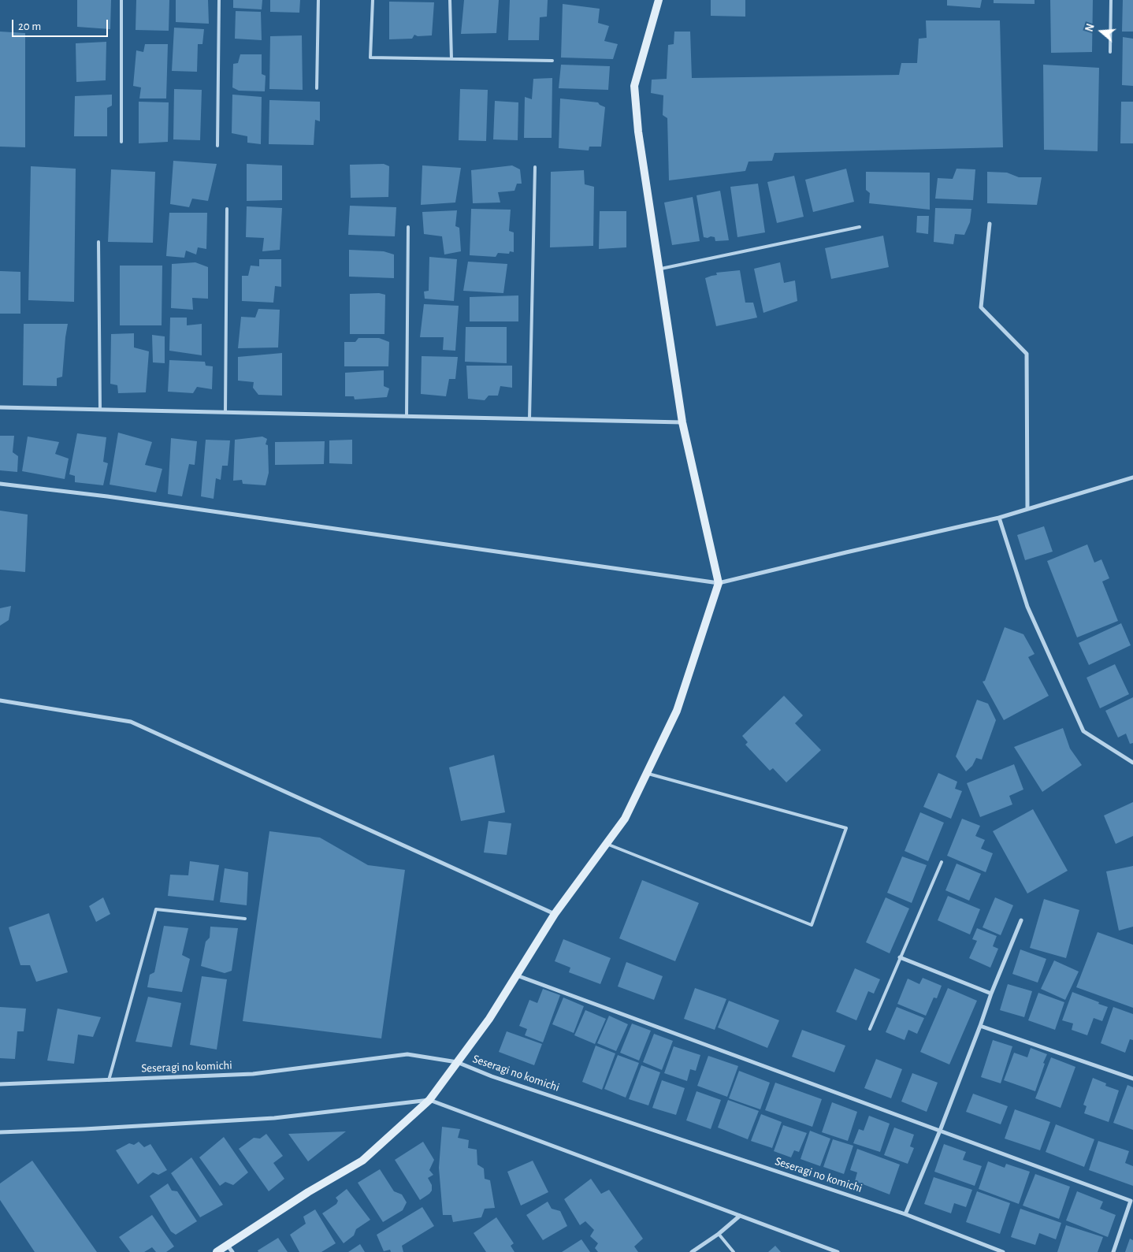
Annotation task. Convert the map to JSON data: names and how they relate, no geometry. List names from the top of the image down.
{
  "streets": {
    "street": ["Seseragi no komichi"]
  },
  "scale_bar": "20 m",
  "north": "left"
}
